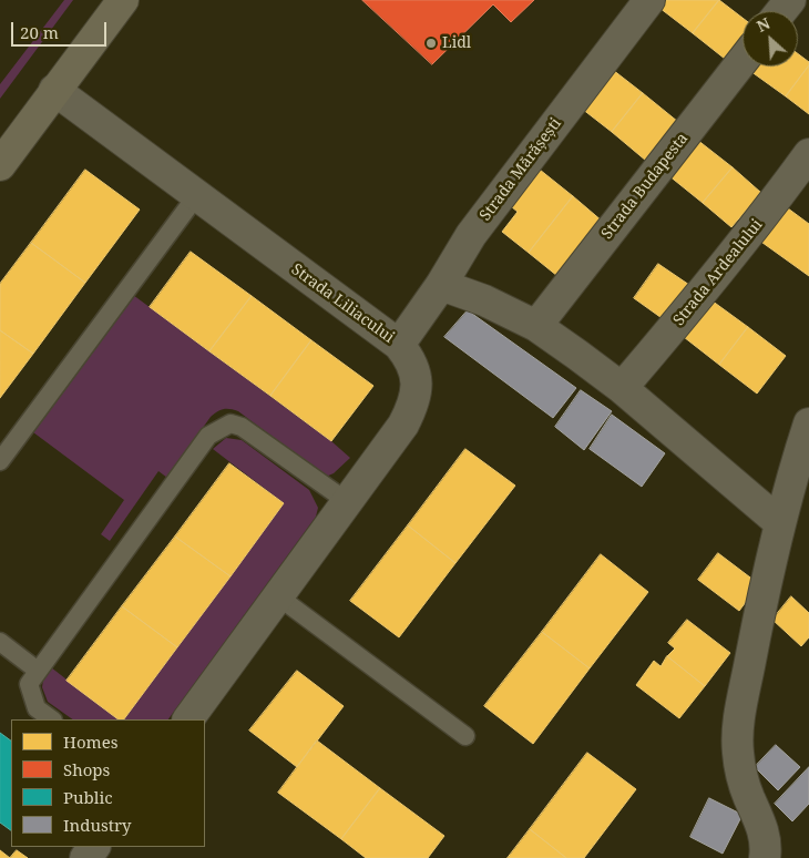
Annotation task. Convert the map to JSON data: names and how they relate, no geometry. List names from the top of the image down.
{
  "streets": {
    "street": [
      "Strada Mărășești",
      "Strada Budapesta",
      "Strada Ardealului",
      "Strada Liliacului"
    ]
  },
  "crossings": [
    ["Strada Mărășești", "Strada Liliacului"]
  ],
  "places": ["Lidl"],
  "legend": [
    "Homes",
    "Shops",
    "Public",
    "Industry"
  ],
  "scale_bar": "20 m",
  "north": "top left"
}
